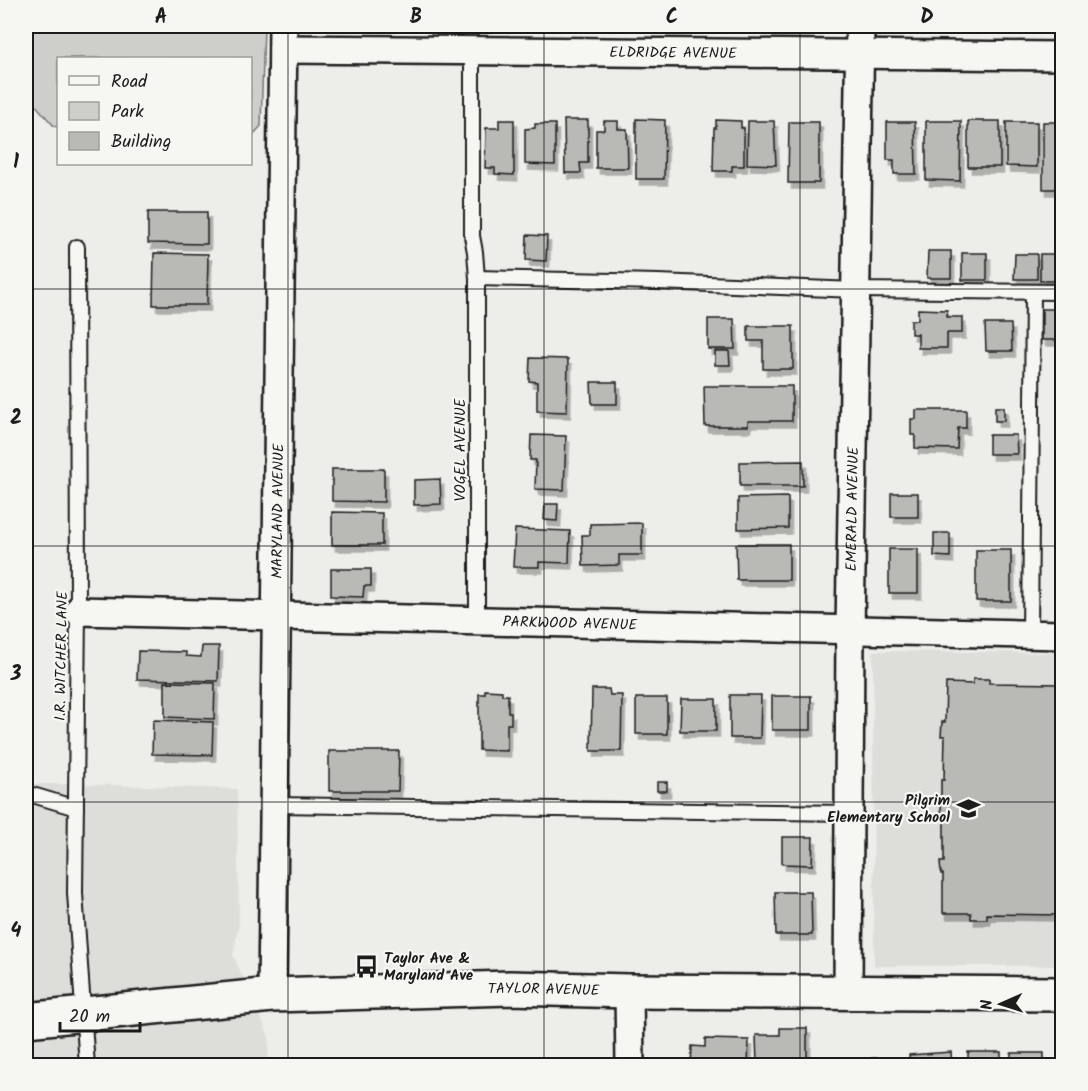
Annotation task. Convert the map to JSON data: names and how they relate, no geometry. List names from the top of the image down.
{
  "streets": {
    "main road": ["TAYLOR AVENUE"],
    "street": [
      "ELDRIDGE AVENUE",
      "EMERALD AVENUE",
      "MARYLAND AVENUE",
      "PARKWOOD AVENUE"
    ],
    "lane": ["VOGEL AVENUE", "I.R. WITCHER LANE"]
  },
  "crossings": [
    ["ELDRIDGE AVENUE", "VOGEL AVENUE"],
    ["ELDRIDGE AVENUE", "EMERALD AVENUE"],
    ["ELDRIDGE AVENUE", "MARYLAND AVENUE"],
    ["VOGEL AVENUE", "PARKWOOD AVENUE"],
    ["EMERALD AVENUE", "PARKWOOD AVENUE"],
    ["EMERALD AVENUE", "TAYLOR AVENUE"],
    ["MARYLAND AVENUE", "PARKWOOD AVENUE"],
    ["MARYLAND AVENUE", "TAYLOR AVENUE"],
    ["PARKWOOD AVENUE", "I.R. WITCHER LANE"],
    ["I.R. WITCHER LANE", "TAYLOR AVENUE"]
  ],
  "places": {
    "school or university": ["Pilgrim Elementary School"],
    "bus stop": ["Taylor Ave & Maryland Ave"]
  },
  "legend": ["Road", "Park", "Building"],
  "scale_bar": "20 m",
  "north": "left",
  "grid": {
    "columns": [
      "A",
      "B",
      "C",
      "D"
    ],
    "rows": [
      "1",
      "2",
      "3",
      "4"
    ]
  }
}
